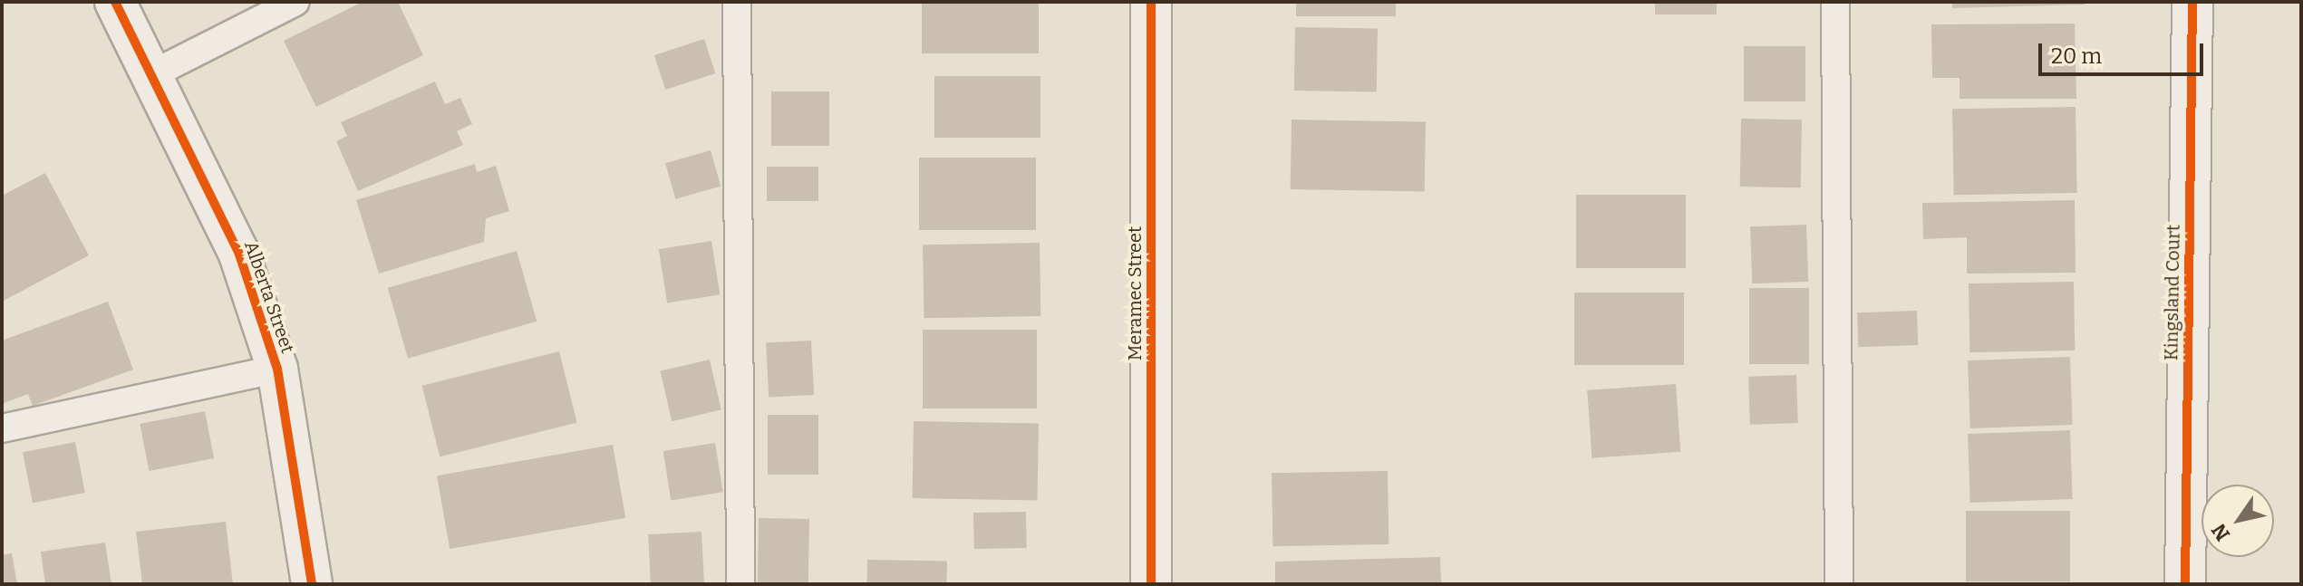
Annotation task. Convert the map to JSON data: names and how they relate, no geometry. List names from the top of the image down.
{
  "streets": {
    "street": ["Kingsland Court", "Meramec Street", "Alberta Street"]
  },
  "scale_bar": "20 m",
  "north": "bottom left"
}
